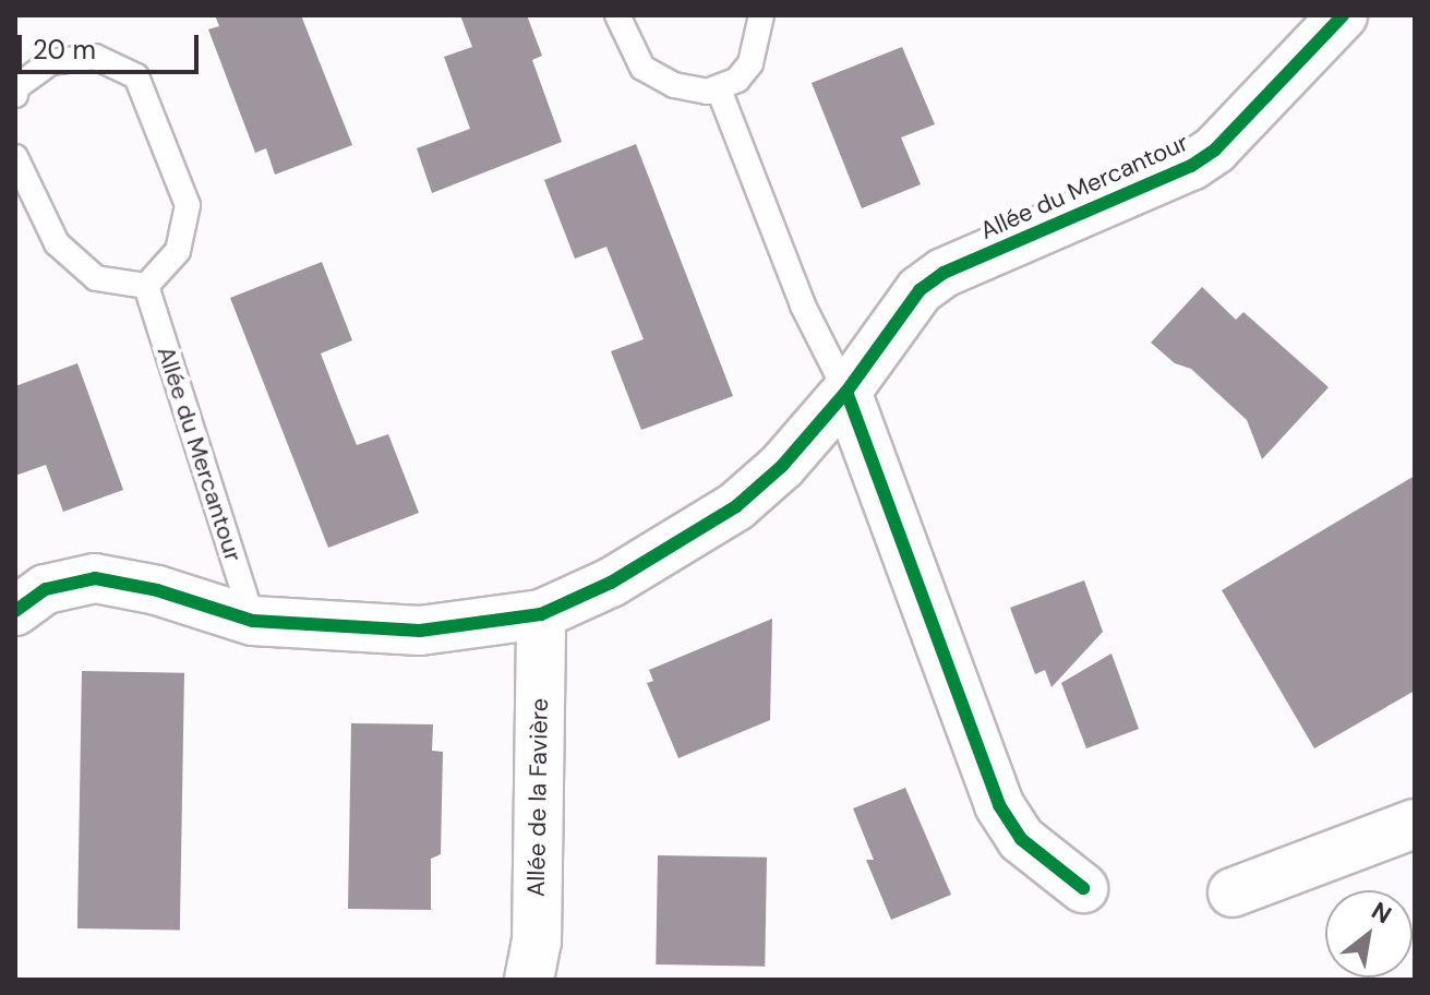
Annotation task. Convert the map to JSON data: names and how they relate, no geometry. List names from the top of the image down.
{
  "streets": {
    "street": ["Allée du Mercantour", "Allée de la Favière"]
  },
  "crossings": [
    ["Allée du Mercantour", "Allée de la Favière"]
  ],
  "scale_bar": "20 m",
  "north": "top right"
}
